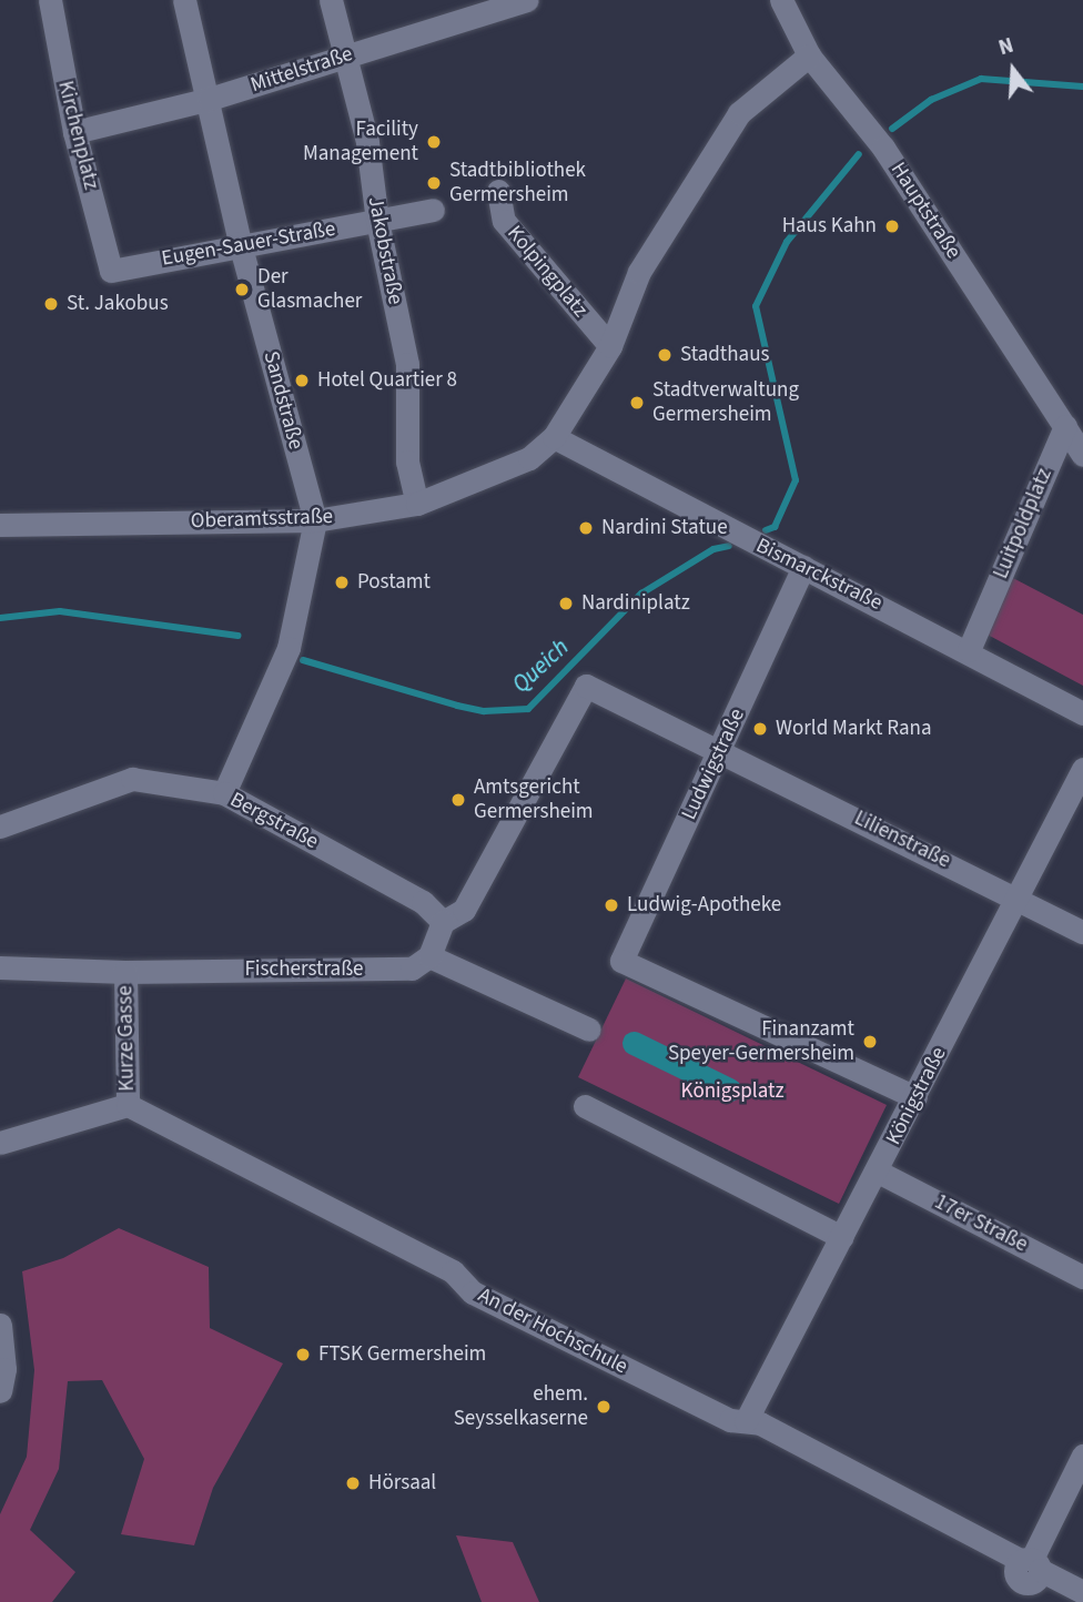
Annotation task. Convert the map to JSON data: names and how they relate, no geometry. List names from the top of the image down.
{
  "streets": {
    "street": [
      "Mittelstraße",
      "Kirchenplatz",
      "Hauptstraße",
      "Eugen-Sauer-Straße",
      "Jakobstraße",
      "Kolpingplatz",
      "Sandstraße",
      "Oberamtsstraße",
      "Luitpoldplatz",
      "Bismarckstraße",
      "Ludwigstraße",
      "Bergstraße",
      "Lilienstraße",
      "Fischerstraße",
      "Kurze Gasse",
      "Königstraße",
      "17er Straße",
      "An der Hochschule"
    ]
  },
  "crossings": [
    ["Mittelstraße", "Kirchenplatz"],
    ["Mittelstraße", "Jakobstraße"],
    ["Mittelstraße", "Sandstraße"],
    ["Kirchenplatz", "Eugen-Sauer-Straße"],
    ["Hauptstraße", "Oberamtsstraße"],
    ["Hauptstraße", "Luitpoldplatz"],
    ["Eugen-Sauer-Straße", "Jakobstraße"],
    ["Eugen-Sauer-Straße", "Sandstraße"],
    ["Jakobstraße", "Oberamtsstraße"],
    ["Kolpingplatz", "Oberamtsstraße"],
    ["Sandstraße", "Oberamtsstraße"],
    ["Sandstraße", "Bergstraße"],
    ["Oberamtsstraße", "Bismarckstraße"],
    ["Luitpoldplatz", "Bismarckstraße"],
    ["Bismarckstraße", "Ludwigstraße"],
    ["Ludwigstraße", "Lilienstraße"],
    ["Ludwigstraße", "Königstraße"],
    ["Bergstraße", "Lilienstraße"],
    ["Lilienstraße", "Königstraße"],
    ["Fischerstraße", "Kurze Gasse"],
    ["Kurze Gasse", "An der Hochschule"],
    ["Königstraße", "17er Straße"],
    ["Königstraße", "An der Hochschule"]
  ],
  "water": ["Queich"],
  "parks": ["Königsplatz"],
  "places": [
    "Facility Management",
    "Stadtbibliothek Germersheim",
    "Haus Kahn",
    "Der Glasmacher",
    "St. Jakobus",
    "Stadthaus",
    "Hotel Quartier 8",
    "Stadtverwaltung Germersheim",
    "Nardini Statue",
    "Postamt",
    "Nardiniplatz",
    "World Markt Rana",
    "Amtsgericht Germersheim",
    "Ludwig-Apotheke",
    "Finanzamt Speyer-Germersheim",
    "FTSK Germersheim",
    "ehem. Seysselkaserne",
    "Hörsaal"
  ],
  "north": "top"
}
